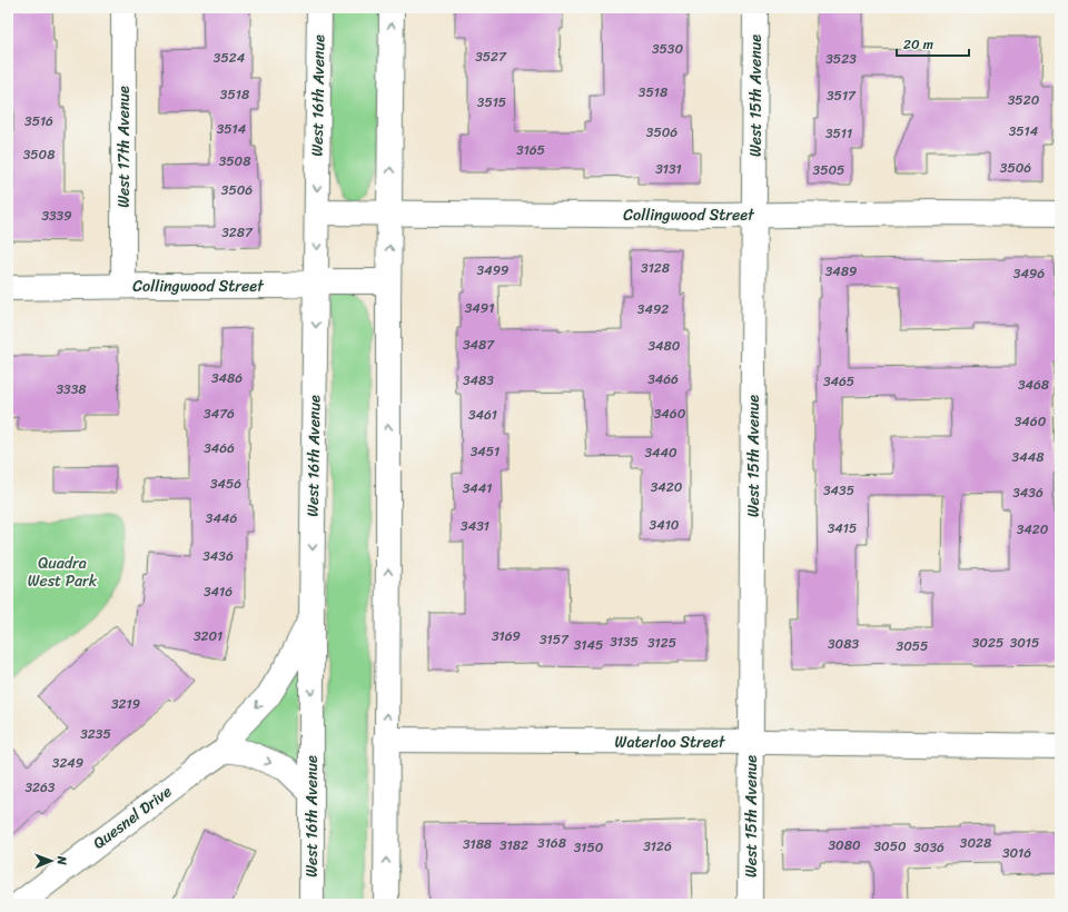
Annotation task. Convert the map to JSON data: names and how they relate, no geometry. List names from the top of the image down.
{
  "streets": {
    "street": [
      "West 16th Avenue",
      "West 15th Avenue",
      "West 17th Avenue",
      "Collingwood Street",
      "Waterloo Street",
      "Quesnel Drive"
    ]
  },
  "crossings": [
    ["West 16th Avenue", "Collingwood Street"],
    ["West 15th Avenue", "Collingwood Street"],
    ["West 15th Avenue", "Waterloo Street"],
    ["West 17th Avenue", "Collingwood Street"]
  ],
  "parks": ["Quadra West Park"],
  "house_numbers": [
    "3530",
    "3527",
    "3524",
    "3523",
    "3518",
    "3518",
    "3517",
    "3520",
    "3515",
    "3516",
    "3514",
    "3514",
    "3506",
    "3511",
    "3165",
    "3508",
    "3508",
    "3506",
    "3131",
    "3505",
    "3506",
    "3339",
    "3287",
    "3128",
    "3499",
    "3489",
    "3496",
    "3491",
    "3492",
    "3487",
    "3480",
    "3486",
    "3466",
    "3483",
    "3465",
    "3468",
    "3338",
    "3476",
    "3460",
    "3461",
    "3460",
    "3466",
    "3451",
    "3440",
    "3448",
    "3456",
    "3420",
    "3441",
    "3435",
    "3436",
    "3446",
    "3410",
    "3431",
    "3415",
    "3420",
    "3436",
    "3416",
    "3201",
    "3169",
    "3157",
    "3135",
    "3125",
    "3025",
    "3015",
    "3083",
    "3145",
    "3055",
    "3219",
    "3235",
    "3249",
    "3263",
    "3168",
    "3028",
    "3188",
    "3182",
    "3080",
    "3126",
    "3050",
    "3150",
    "3036",
    "3016"
  ],
  "scale_bar": "20 m",
  "north": "right"
}
